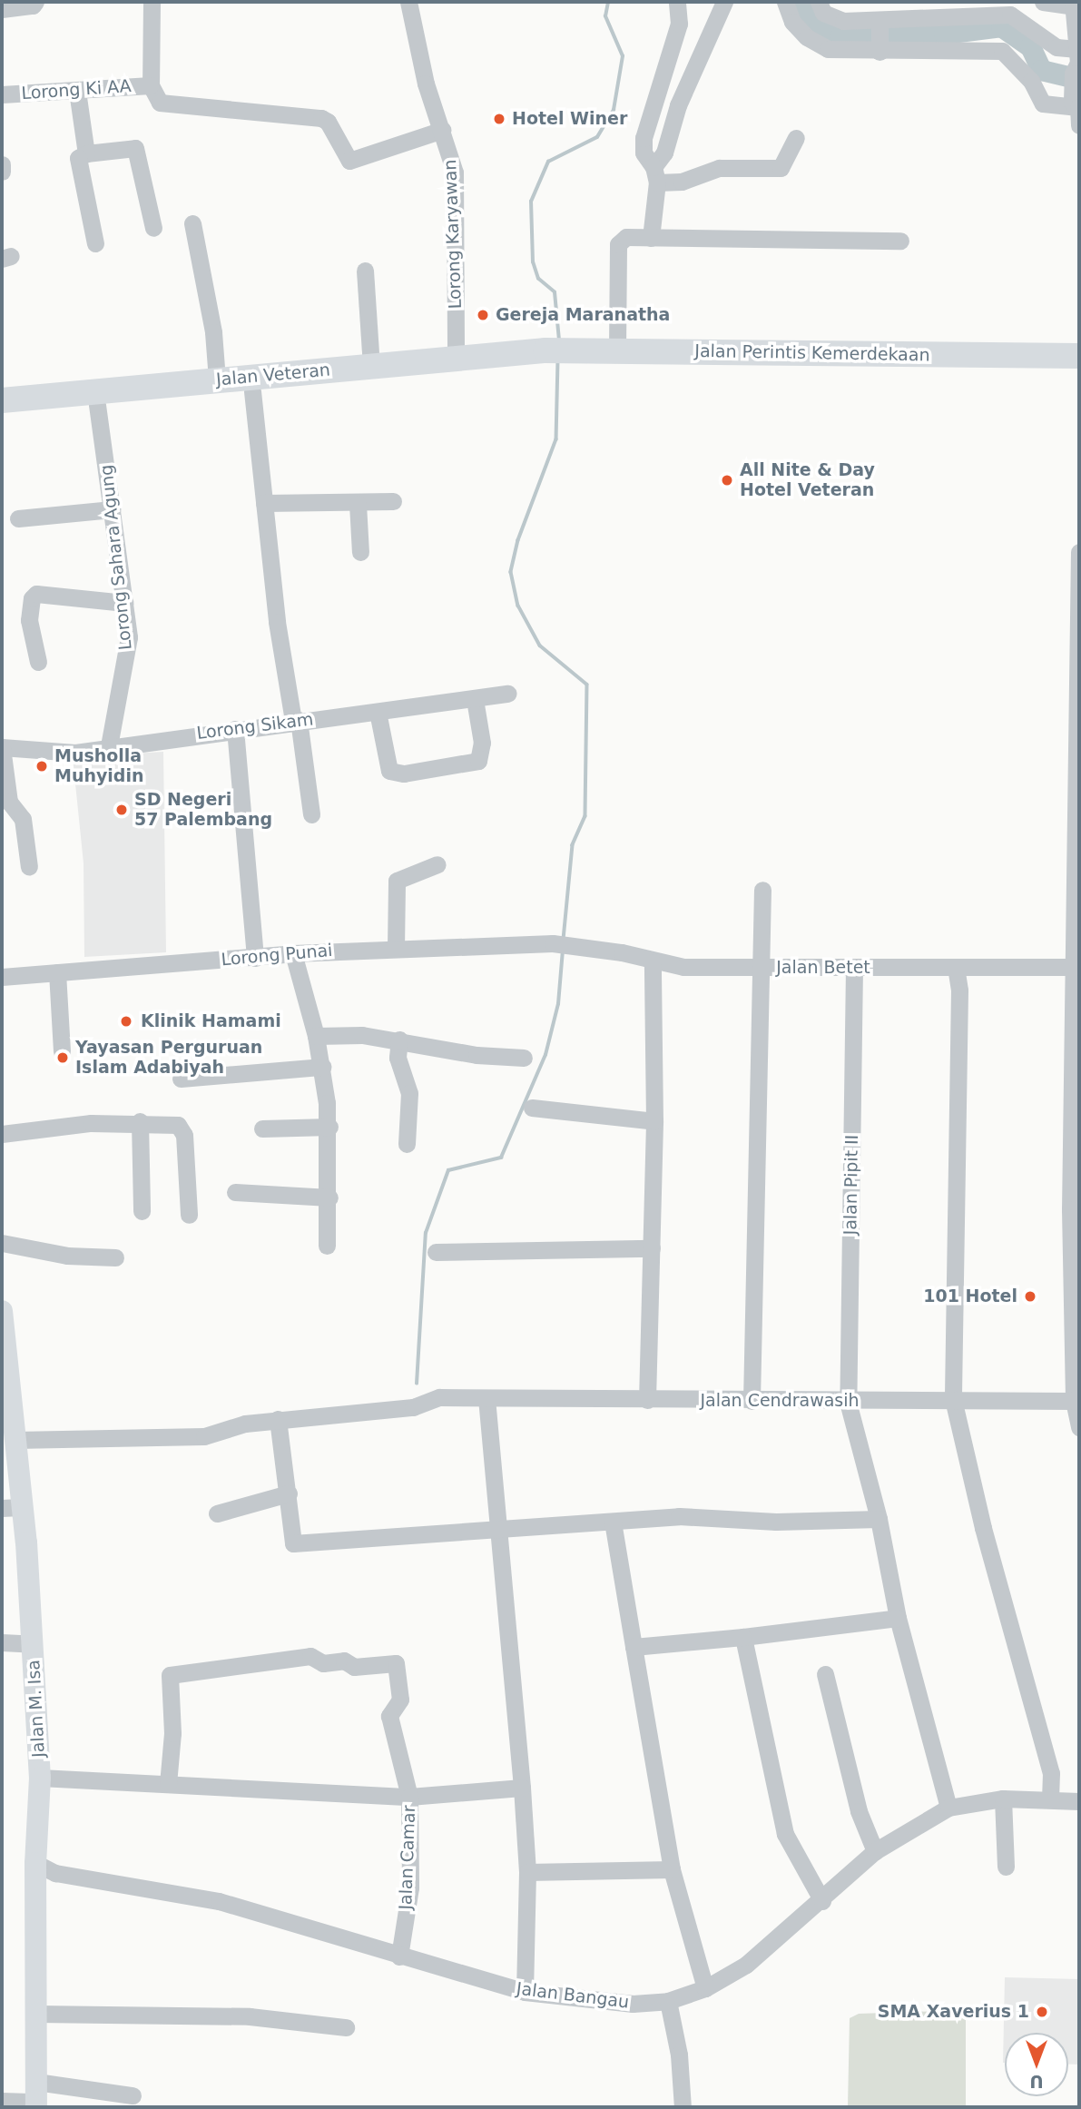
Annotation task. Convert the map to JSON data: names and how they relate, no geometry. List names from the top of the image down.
{
  "streets": {
    "highway": ["Jalan Perintis Kemerdekaan", "Jalan Veteran"],
    "main road": ["Jalan M. Isa"],
    "street": [
      "Lorong Ki AA",
      "Lorong Karyawan",
      "Lorong Sahara Agung",
      "Lorong Sikam",
      "Lorong Punai",
      "Jalan Betet",
      "Jalan Pipit II",
      "Jalan Cendrawasih",
      "Jalan Camar",
      "Jalan Bangau"
    ]
  },
  "crossings": [
    ["Lorong Karyawan", "Jalan Veteran"],
    ["Jalan Veteran", "Lorong Sahara Agung"],
    ["Lorong Sahara Agung", "Lorong Sikam"],
    ["Lorong Punai", "Jalan Betet"],
    ["Jalan Betet", "Jalan Pipit II"],
    ["Jalan Pipit II", "Jalan Cendrawasih"],
    ["Jalan Pipit II", "Jalan Bangau"],
    ["Jalan Cendrawasih", "Jalan M. Isa"],
    ["Jalan M. Isa", "Jalan Bangau"],
    ["Jalan Camar", "Jalan Bangau"]
  ],
  "places": [
    "Hotel Winer",
    "Gereja Maranatha",
    "All Nite & Day Hotel Veteran",
    "Musholla Muhyidin",
    "SD Negeri 57 Palembang",
    "Klinik Hamami",
    "Yayasan Perguruan Islam Adabiyah",
    "101 Hotel",
    "SMA Xaverius 1"
  ],
  "north": "bottom"
}
